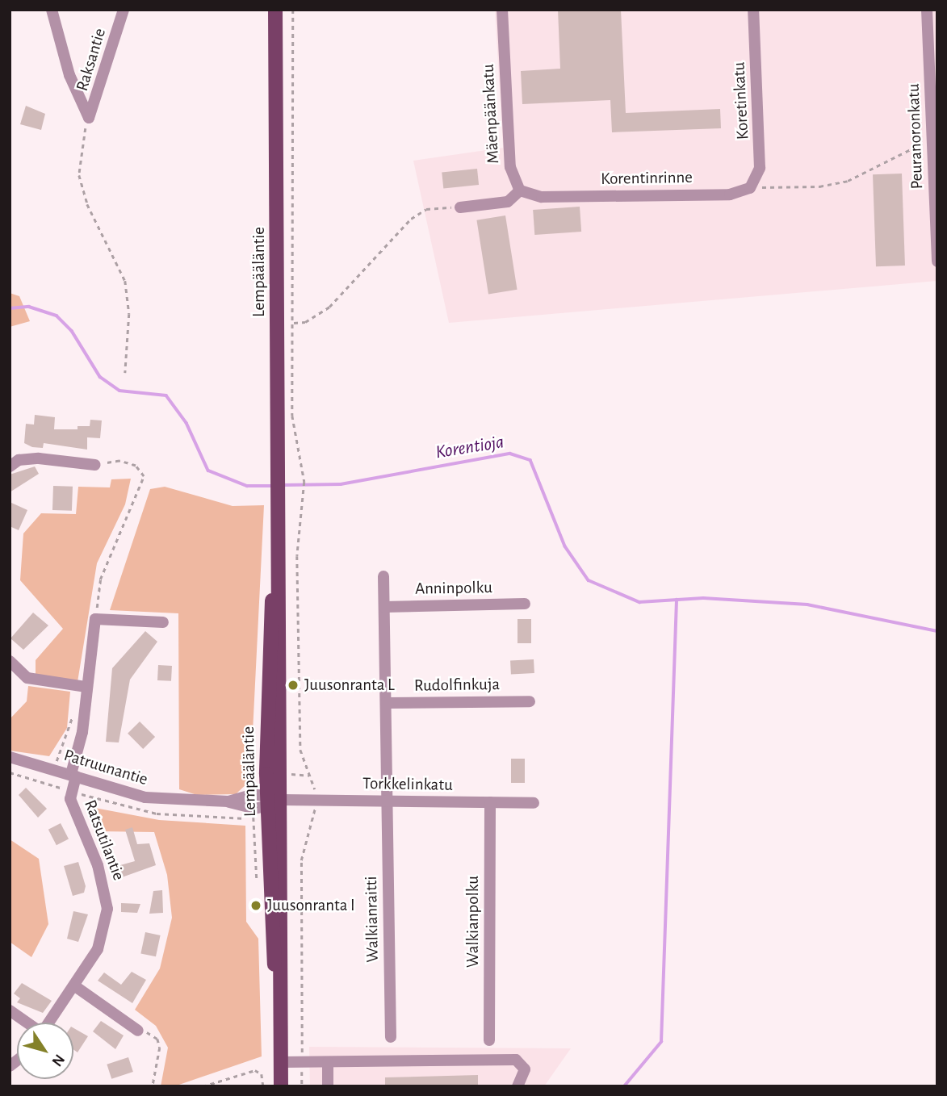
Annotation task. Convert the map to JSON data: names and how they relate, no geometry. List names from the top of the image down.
{
  "streets": {
    "main road": ["Lempääläntie"],
    "street": [
      "Raksantie",
      "Koretinkatu",
      "Mäenpäänkatu",
      "Peuranoronkatu",
      "Korentinrinne",
      "Anninpolku",
      "Rudolfinkuja",
      "Patruunantie",
      "Torkkelinkatu",
      "Ratsutilantie",
      "Walkianraitti",
      "Walkianpolku"
    ]
  },
  "crossings": [
    ["Koretinkatu", "Korentinrinne"],
    ["Mäenpäänkatu", "Korentinrinne"],
    ["Lempääläntie", "Patruunantie"],
    ["Lempääläntie", "Torkkelinkatu"],
    ["Anninpolku", "Walkianraitti"],
    ["Rudolfinkuja", "Walkianraitti"],
    ["Patruunantie", "Torkkelinkatu"],
    ["Patruunantie", "Ratsutilantie"],
    ["Torkkelinkatu", "Walkianraitti"],
    ["Torkkelinkatu", "Walkianpolku"]
  ],
  "water": ["Korentioja"],
  "places": ["Juusonranta L", "Juusonranta I"],
  "north": "bottom right"
}
